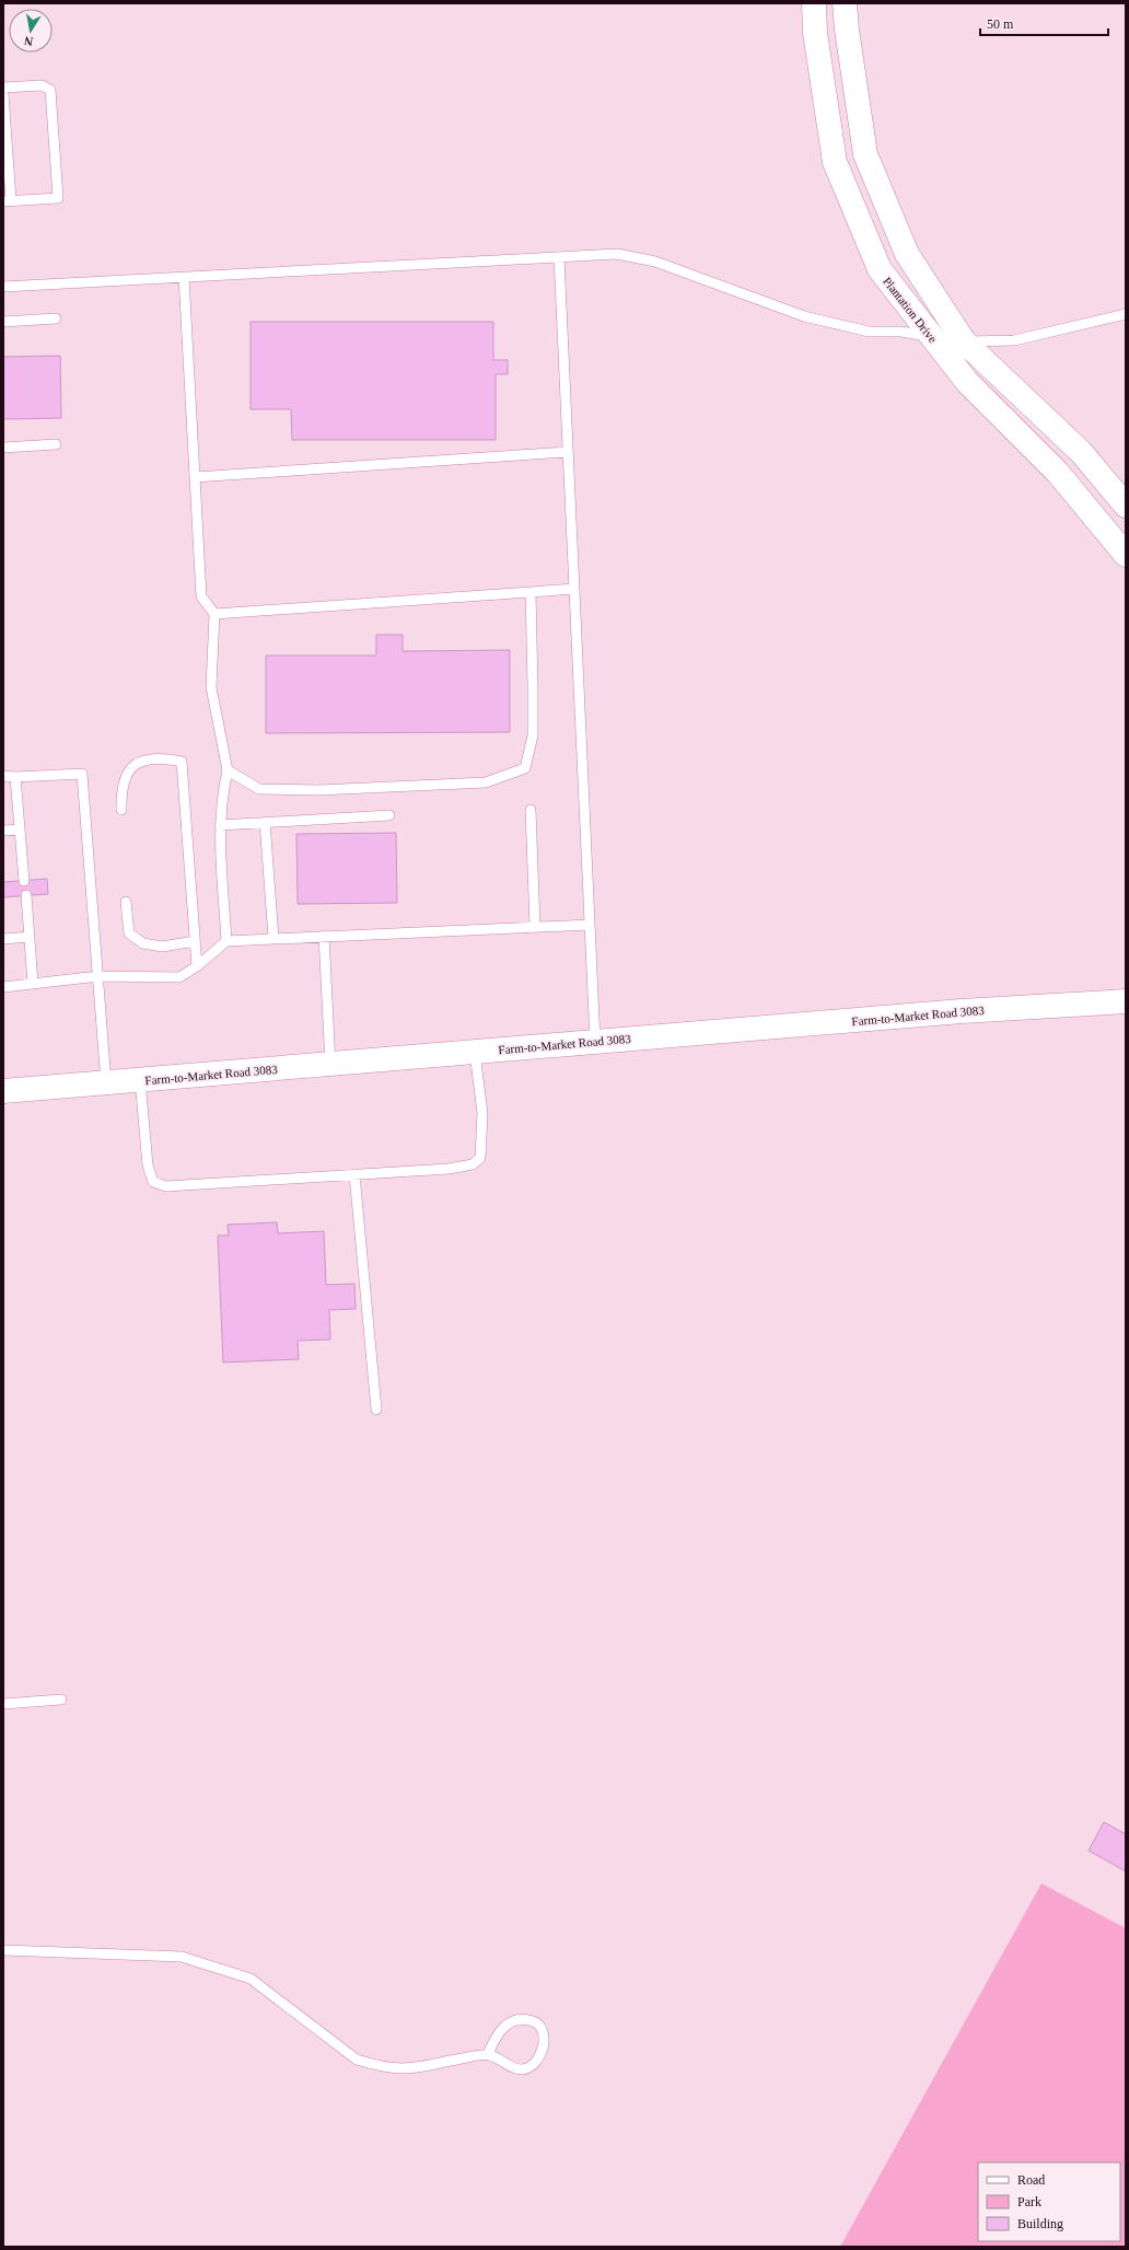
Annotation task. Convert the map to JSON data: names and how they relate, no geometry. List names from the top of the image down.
{
  "streets": {
    "street": ["Plantation Drive", "Farm-to-Market Road 3083"]
  },
  "legend": ["Road", "Park", "Building"],
  "scale_bar": "50 m",
  "north": "bottom"
}
